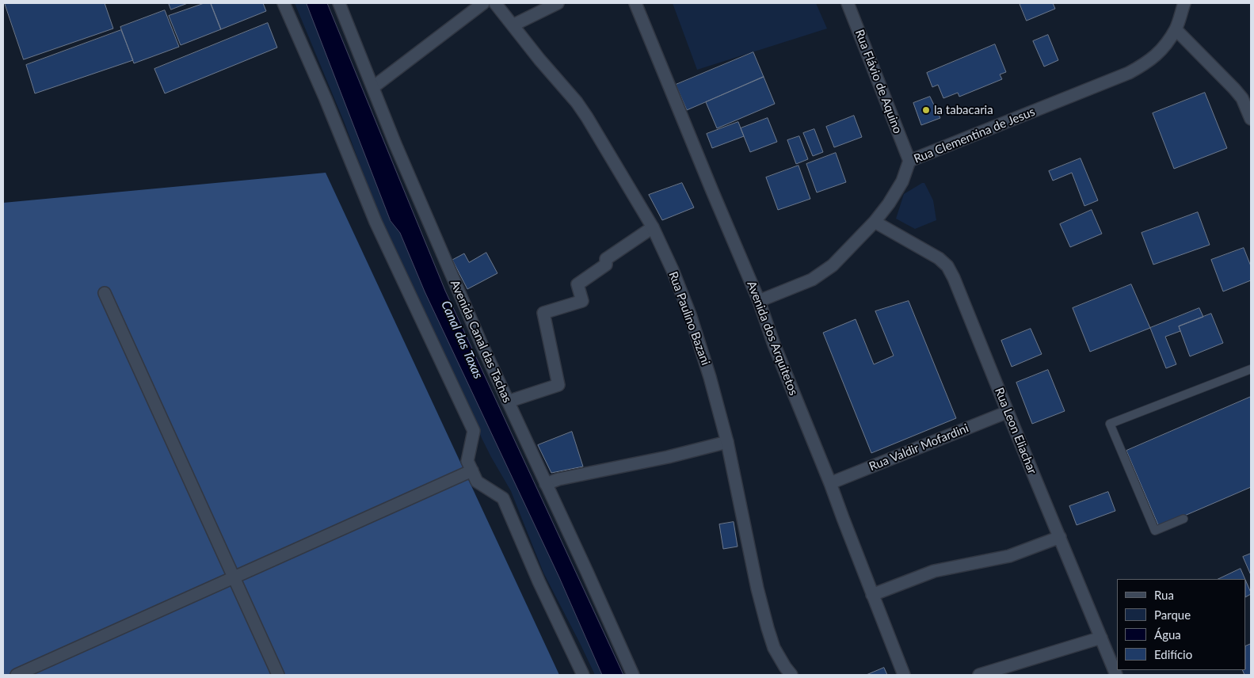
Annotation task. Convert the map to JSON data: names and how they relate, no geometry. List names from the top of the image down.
{
  "streets": {
    "street": [
      "Rua Flávio de Aquino",
      "Rua Clementina de Jesus",
      "Rua Paulino Bazani",
      "Avenida dos Arquitetos",
      "Avenida Canal das Tachas",
      "Rua Leon Eliachar",
      "Rua Valdir Mofardini"
    ]
  },
  "crossings": [
    ["Rua Flávio de Aquino", "Rua Clementina de Jesus"],
    ["Rua Clementina de Jesus", "Avenida dos Arquitetos"],
    ["Rua Clementina de Jesus", "Rua Leon Eliachar"],
    ["Avenida dos Arquitetos", "Rua Valdir Mofardini"],
    ["Rua Leon Eliachar", "Rua Valdir Mofardini"]
  ],
  "water": ["Canal das Taxas"],
  "places": ["la tabacaria"],
  "legend": [
    "Rua",
    "Parque",
    "Água",
    "Edifício"
  ]
}
